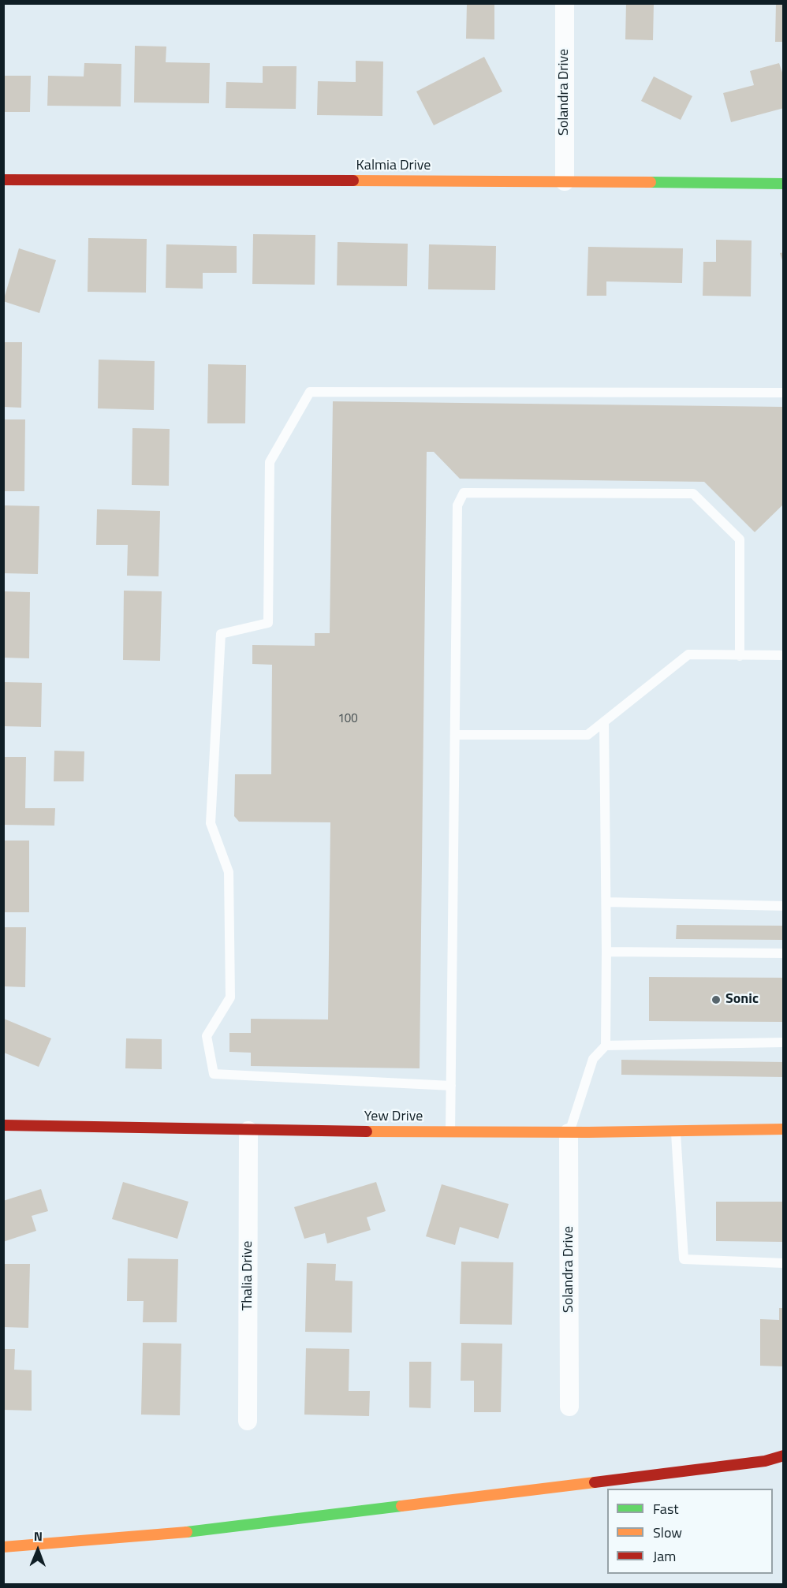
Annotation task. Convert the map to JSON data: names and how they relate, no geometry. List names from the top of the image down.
{
  "streets": {
    "main road": ["Kalmia Drive", "Yew Drive"],
    "street": ["Solandra Drive", "Thalia Drive"]
  },
  "crossings": [
    ["Solandra Drive", "Kalmia Drive"],
    ["Solandra Drive", "Yew Drive"],
    ["Yew Drive", "Thalia Drive"]
  ],
  "places": ["Sonic"],
  "house_numbers": ["100"],
  "legend": ["Fast", "Slow", "Jam"],
  "north": "top"
}
